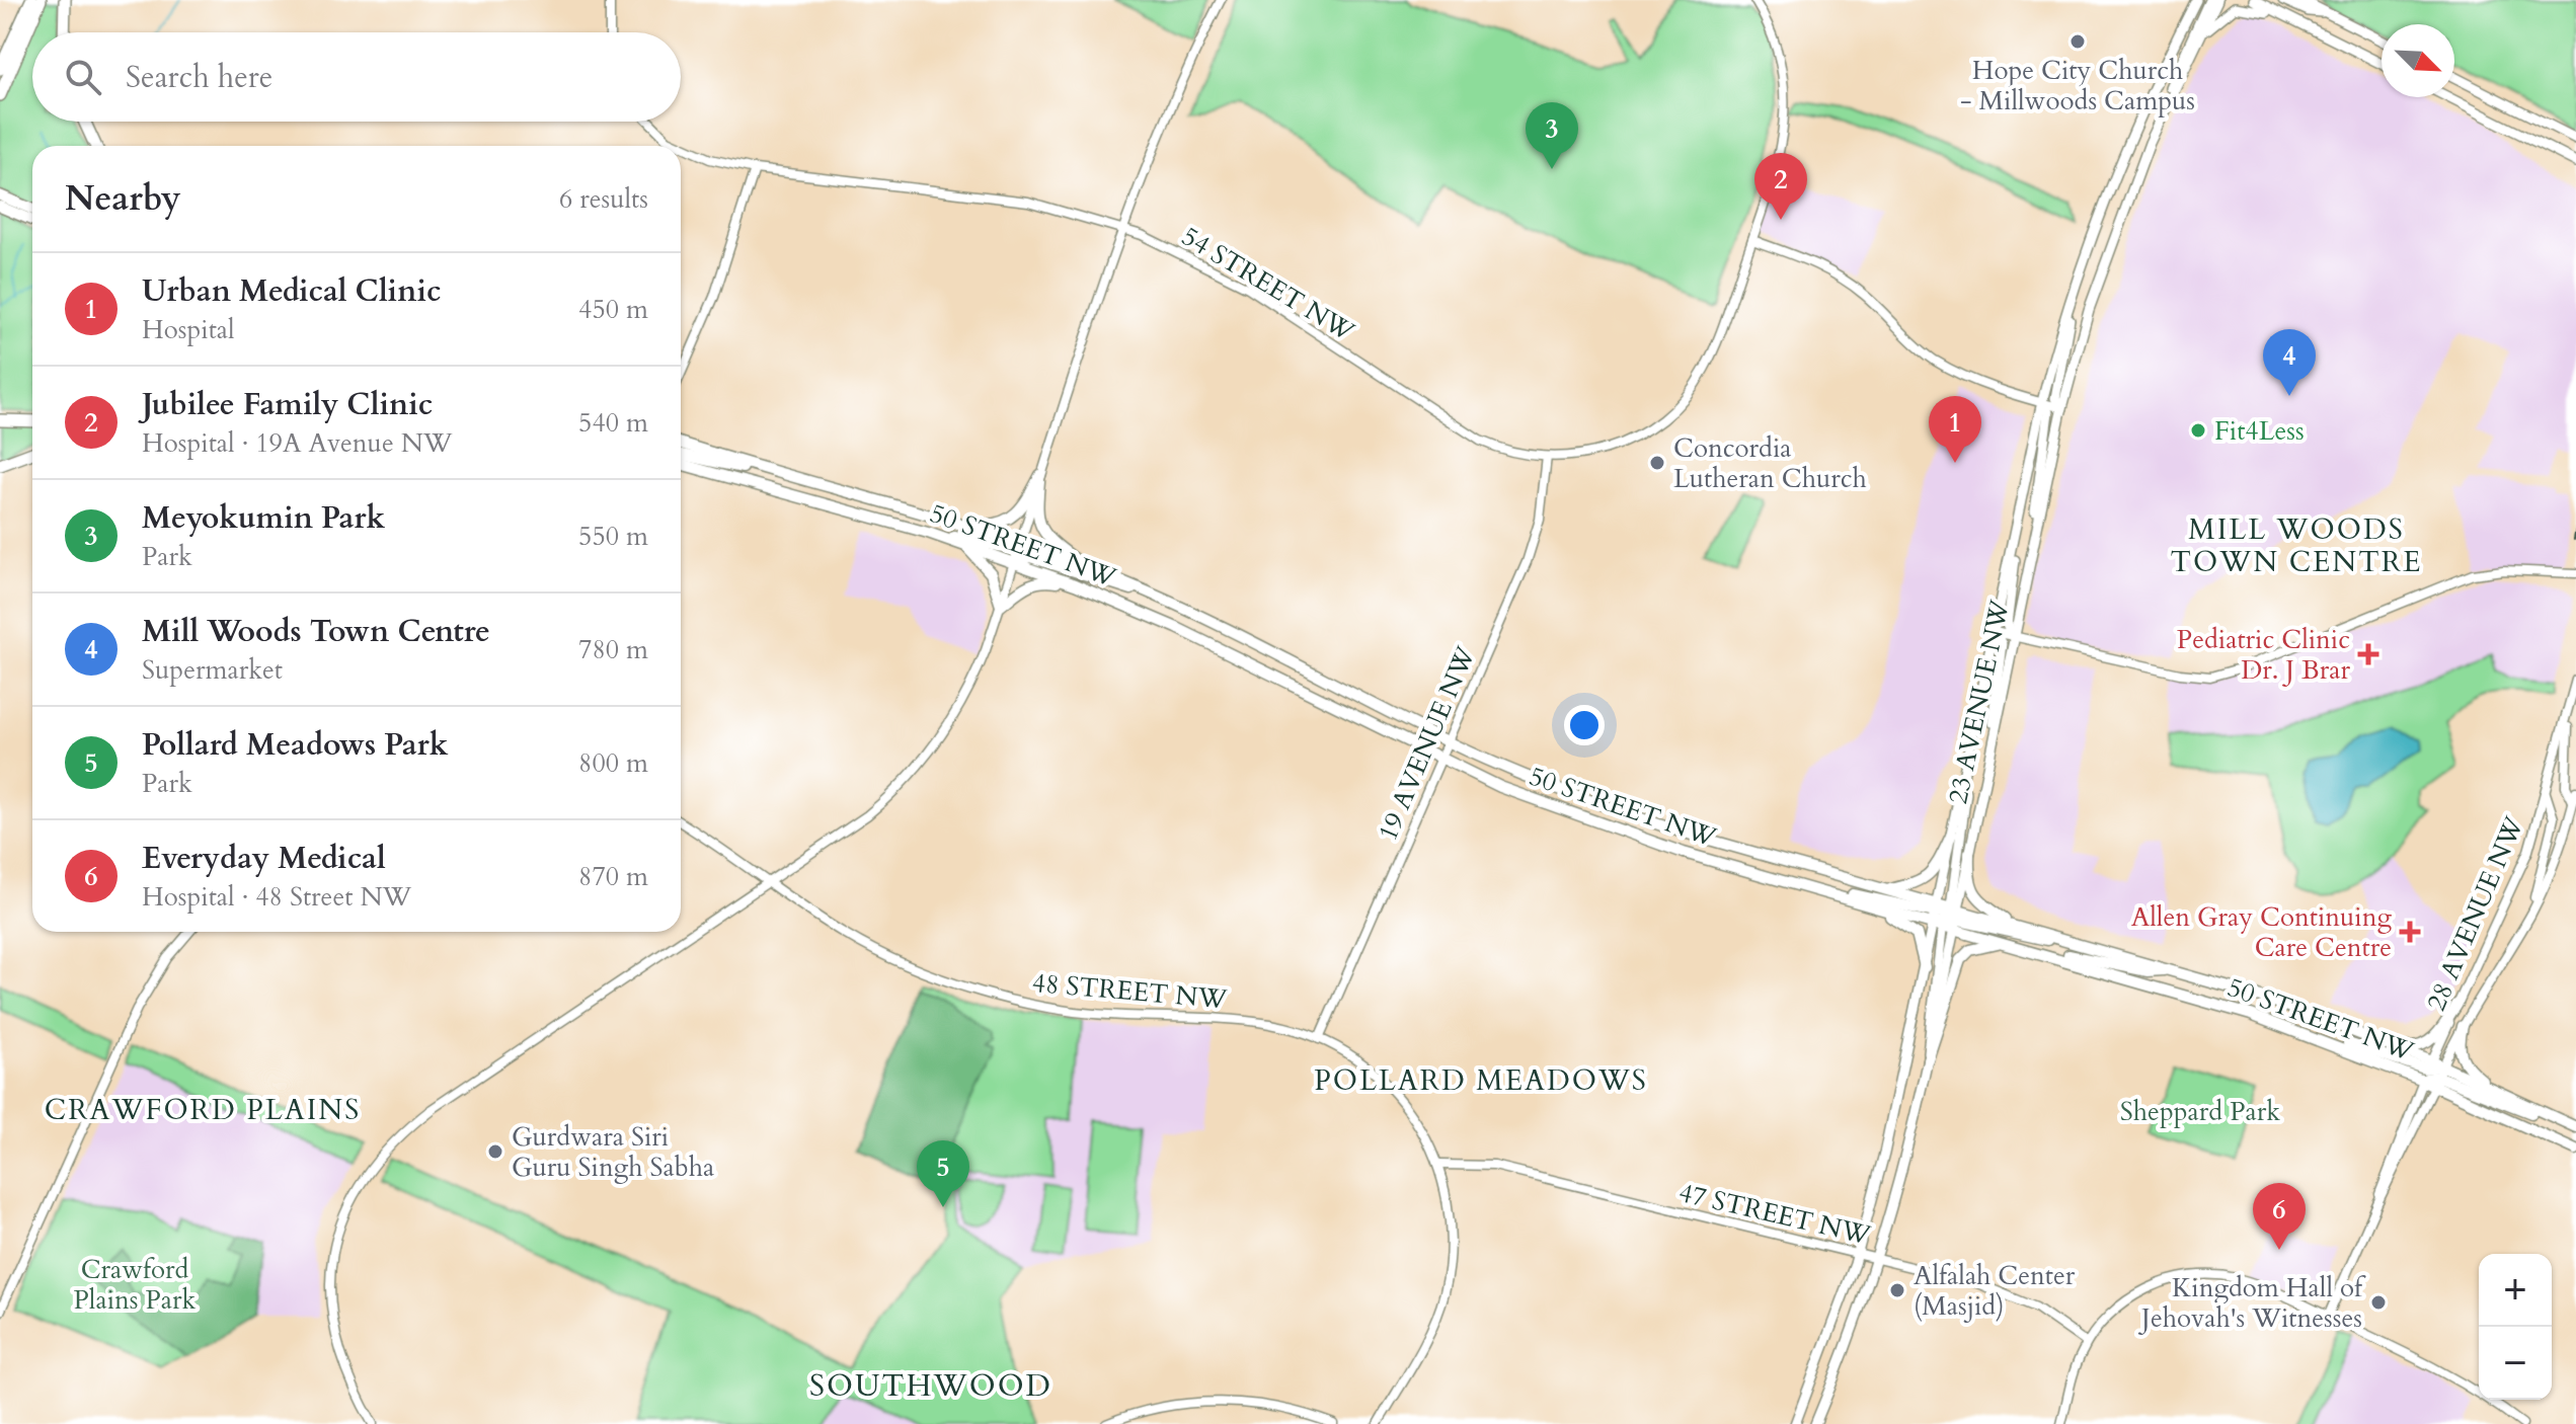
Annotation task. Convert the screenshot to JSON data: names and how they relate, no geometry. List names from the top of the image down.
{
  "streets": {
    "main road": ["50 STREET NW", "23 AVENUE NW"],
    "street": [
      "54 STREET NW",
      "19 AVENUE NW",
      "28 AVENUE NW",
      "48 STREET NW",
      "47 STREET NW"
    ]
  },
  "crossings": [
    ["54 STREET NW", "19 AVENUE NW"],
    ["50 STREET NW", "23 AVENUE NW"],
    ["50 STREET NW", "19 AVENUE NW"],
    ["50 STREET NW", "28 AVENUE NW"],
    ["23 AVENUE NW", "47 STREET NW"],
    ["19 AVENUE NW", "48 STREET NW"],
    ["48 STREET NW", "47 STREET NW"]
  ],
  "districts": [
    "MILL WOODS TOWN CENTRE",
    "POLLARD MEADOWS",
    "CRAWFORD PLAINS",
    "SOUTHWOOD"
  ],
  "parks": ["Sheppard Park", "Crawford Plains Park"],
  "places": {
    "other": [
      "Hope City Church - Millwoods Campus",
      "Fit4Less",
      "Concordia Lutheran Church",
      "Gurdwara Siri Guru Singh Sabha",
      "Alfalah Center (Masjid)",
      "Kingdom Hall of Jehovah's Witnesses"
    ],
    "health": ["Pediatric Clinic Dr. J Brar", "Allen Gray Continuing Care Centre"]
  },
  "north": "bottom right",
  "page": {
    "search": "Search here",
    "pins": [
      "3",
      "2",
      "4",
      "1",
      "5",
      "6"
    ],
    "heading": ["Nearby", "6 results"],
    "list": [
      {
        "mark": "1",
        "name": "Urban Medical Clinic",
        "note": "Hospital",
        "value": "450 m"
      },
      {
        "mark": "2",
        "name": "Jubilee Family Clinic",
        "note": "Hospital · 19A Avenue NW",
        "value": "540 m"
      },
      {
        "mark": "3",
        "name": "Meyokumin Park",
        "note": "Park",
        "value": "550 m"
      },
      {
        "mark": "4",
        "name": "Mill Woods Town Centre",
        "note": "Supermarket",
        "value": "780 m"
      },
      {
        "mark": "5",
        "name": "Pollard Meadows Park",
        "note": "Park",
        "value": "800 m"
      },
      {
        "mark": "6",
        "name": "Everyday Medical",
        "note": "Hospital · 48 Street NW",
        "value": "870 m"
      }
    ],
    "map_buttons": ["+", "−"]
  }
}
